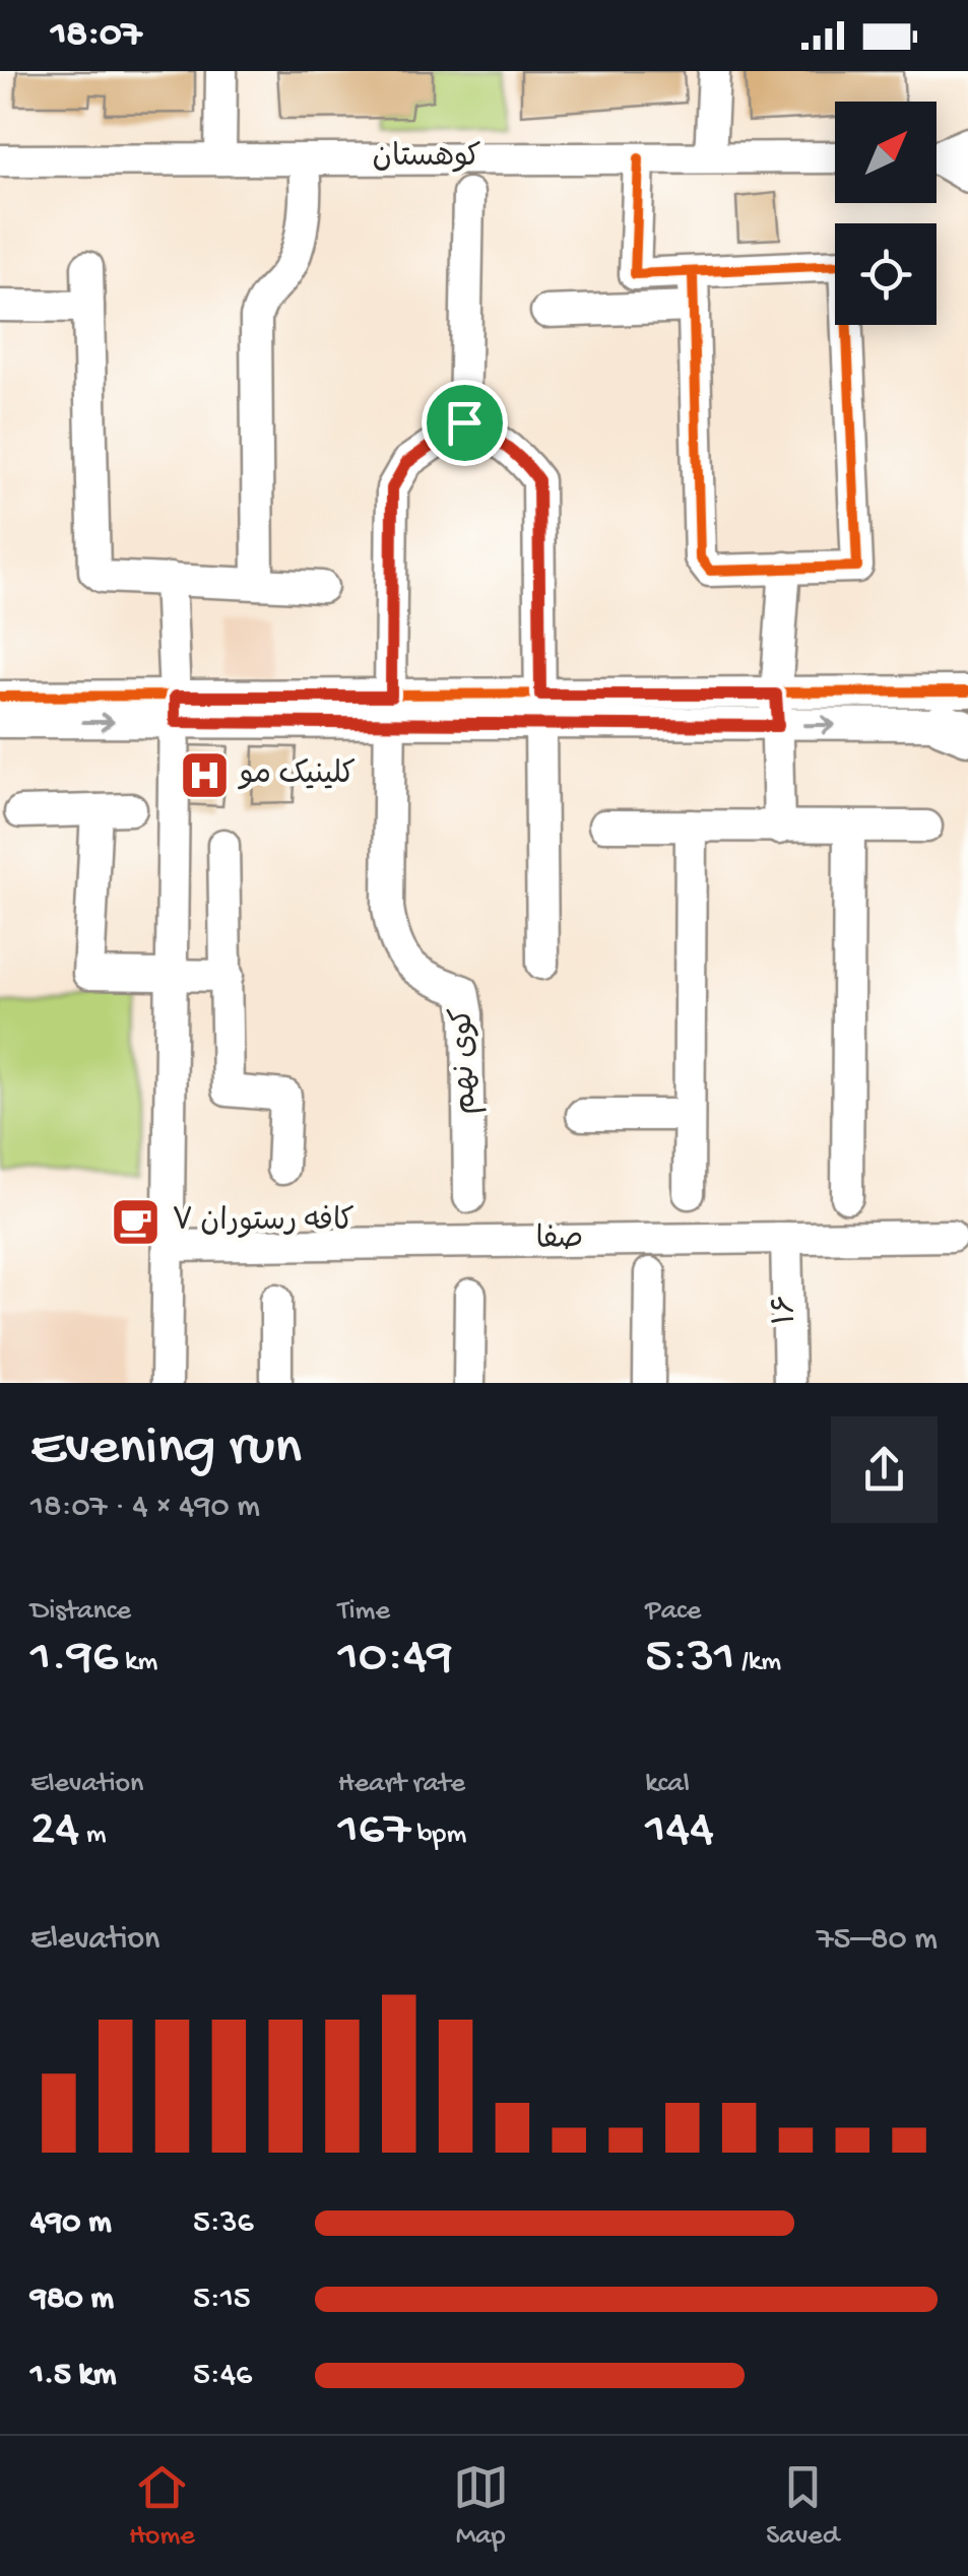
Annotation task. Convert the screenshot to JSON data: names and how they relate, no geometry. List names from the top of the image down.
{
  "streets": {
    "street": [
      "کوهستان",
      "کوی نهم",
      "صفا",
      "۱۶"
    ]
  },
  "crossings": [
    ["صفا", "۱۶"]
  ],
  "places": {
    "hospital": ["کلینیک مو"],
    "cafe": ["کافه رستوران ۷"]
  },
  "north": "top right",
  "page": {
    "status": "18:07",
    "heading": ["Evening run", "18:07 · 4 × 490 m"],
    "stats": [
      ["Distance", "1.96 km"],
      ["Time", "10:49"],
      ["Pace", "5:31 /km"],
      ["Elevation", "24 m"],
      ["Heart rate", "167 bpm"],
      ["kcal", "144"]
    ],
    "chart": ["Elevation", "75–80 m"],
    "list": [
      {
        "name": "490 m",
        "note": "5:36"
      },
      {
        "name": "980 m",
        "note": "5:15"
      },
      {
        "name": "1.5 km",
        "note": "5:46"
      }
    ],
    "tabs": ["Home", "Map", "Saved"]
  }
}
